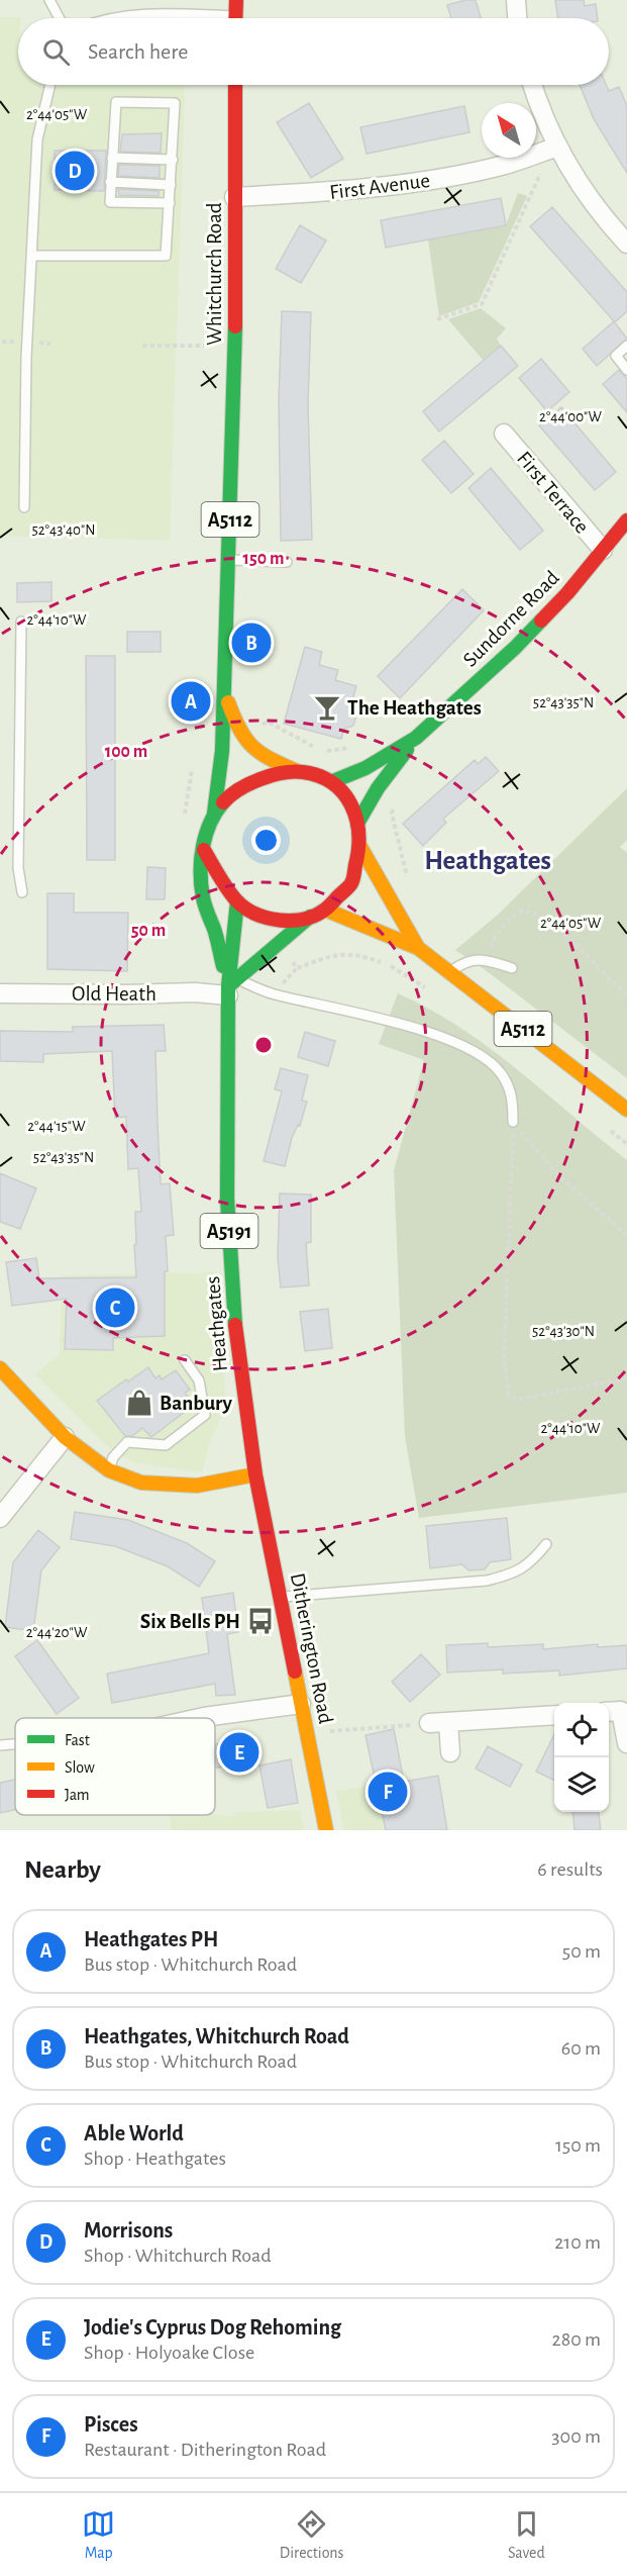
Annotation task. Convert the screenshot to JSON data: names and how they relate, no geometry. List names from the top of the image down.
{
  "streets": {
    "main road": [
      "Whitchurch Road",
      "A5112",
      "Sundorne Road",
      "A5191",
      "Heathgates",
      "Ditherington Road"
    ],
    "street": ["First Avenue", "First Terrace", "Old Heath"]
  },
  "crossings": [
    ["First Avenue", "Whitchurch Road"],
    ["Whitchurch Road", "A5112"],
    ["Whitchurch Road", "Sundorne Road"],
    ["Whitchurch Road", "A5191"],
    ["Whitchurch Road", "Heathgates"],
    ["First Terrace", "Sundorne Road"],
    ["A5112", "Sundorne Road"],
    ["A5112", "A5191"],
    ["A5112", "Heathgates"],
    ["Sundorne Road", "A5191"],
    ["Sundorne Road", "Heathgates"],
    ["Old Heath", "A5191"],
    ["Old Heath", "Heathgates"],
    ["A5191", "Heathgates"],
    ["Heathgates", "Ditherington Road"]
  ],
  "districts": ["Heathgates"],
  "places": {
    "bar": ["The Heathgates"],
    "shop": ["Banbury"],
    "bus stop": ["Six Bells PH"]
  },
  "legend": ["Fast", "Slow", "Jam"],
  "north": "top left",
  "page": {
    "search": "Search here",
    "pins": [
      "D",
      "B",
      "A",
      "C",
      "E",
      "F"
    ],
    "heading": ["Nearby", "6 results"],
    "list": [
      {
        "mark": "A",
        "name": "Heathgates PH",
        "note": "Bus stop · Whitchurch Road",
        "value": "50 m"
      },
      {
        "mark": "B",
        "name": "Heathgates, Whitchurch Road",
        "note": "Bus stop · Whitchurch Road",
        "value": "60 m"
      },
      {
        "mark": "C",
        "name": "Able World",
        "note": "Shop · Heathgates",
        "value": "150 m"
      },
      {
        "mark": "D",
        "name": "Morrisons",
        "note": "Shop · Whitchurch Road",
        "value": "210 m"
      },
      {
        "mark": "E",
        "name": "Jodie's Cyprus Dog Rehoming",
        "note": "Shop · Holyoake Close",
        "value": "280 m"
      },
      {
        "mark": "F",
        "name": "Pisces",
        "note": "Restaurant · Ditherington Road",
        "value": "300 m"
      }
    ],
    "nav": ["Map", "Directions", "Saved"]
  },
  "coordinates": [
    "2°44'05\"W",
    "2°44'00\"W",
    "52°43'40\"N",
    "2°44'10\"W",
    "52°43'35\"N",
    "2°44'15\"W",
    "52°43'30\"N",
    "2°44'20\"W"
  ],
  "rings": ["150 m", "100 m", "50 m"]
}
